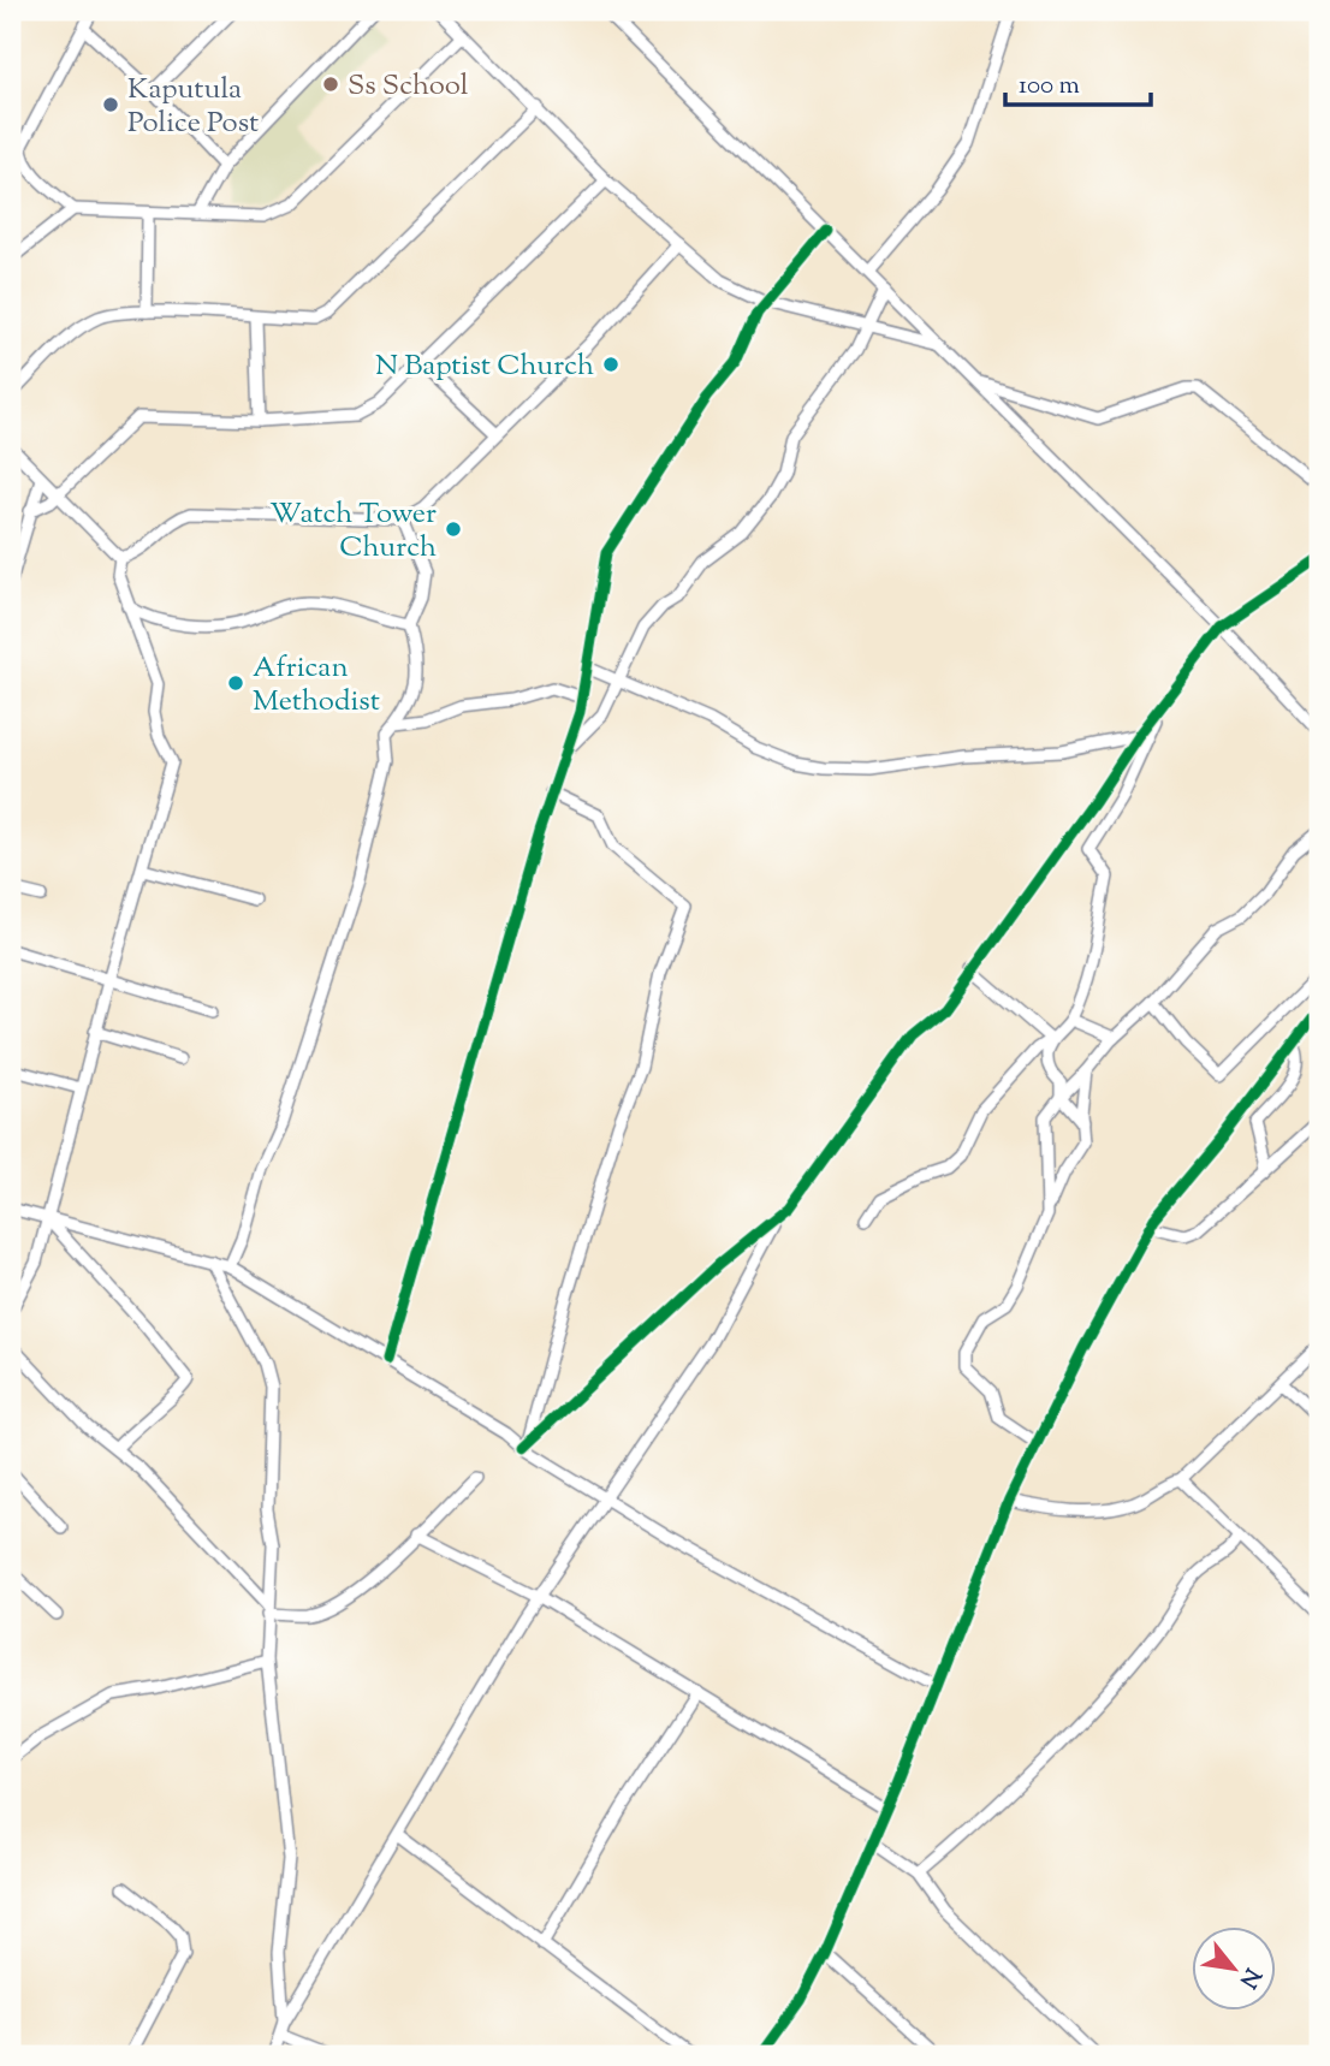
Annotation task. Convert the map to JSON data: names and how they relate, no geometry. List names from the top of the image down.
{
  "places": [
    "Ss School",
    "Kaputula Police Post",
    "N Baptist Church",
    "Watch Tower Church",
    "African Methodist"
  ],
  "scale_bar": "100 m",
  "north": "bottom right"
}
